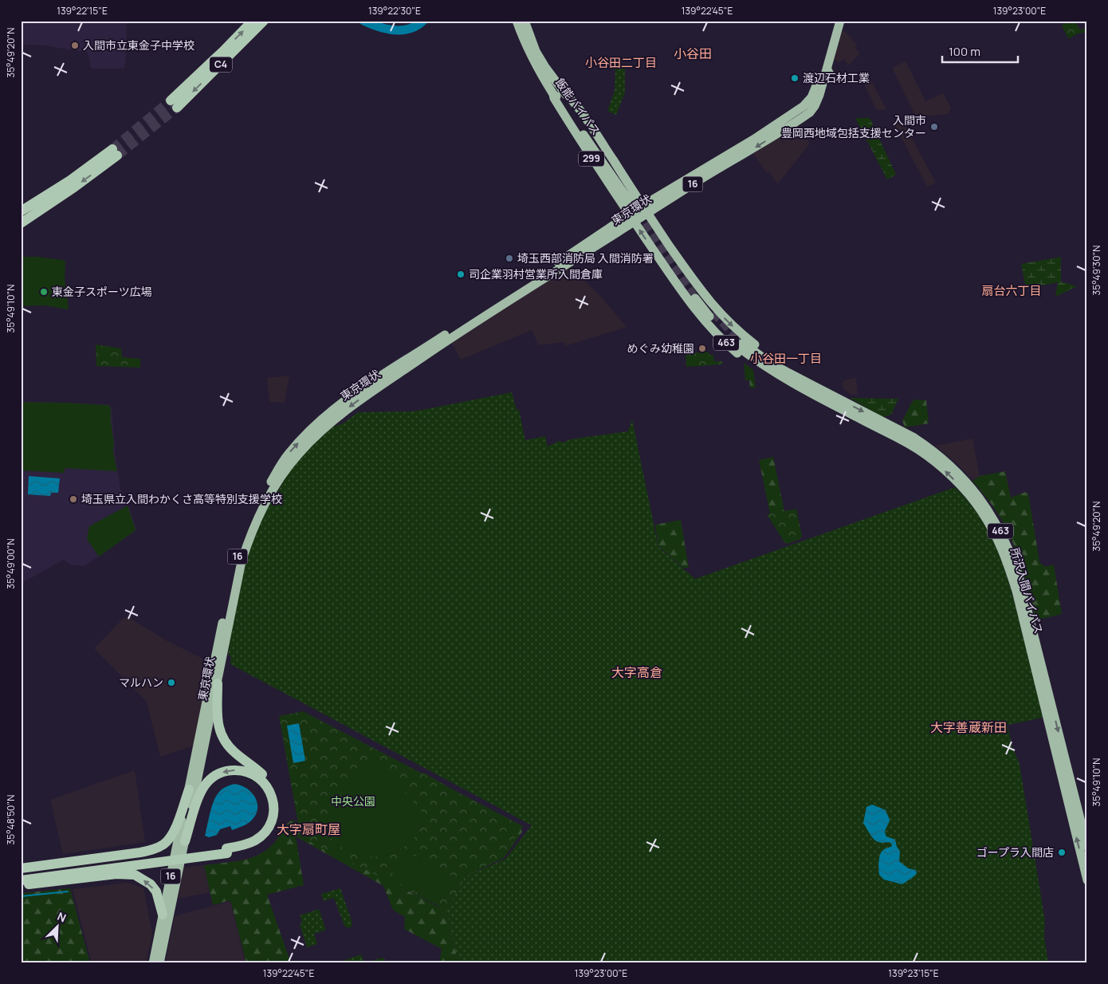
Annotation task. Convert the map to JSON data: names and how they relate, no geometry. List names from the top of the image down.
{
  "streets": {
    "highway": [
      "C4",
      "飯能バイパス",
      "299",
      "16",
      "東京環状",
      "463",
      "所沢入間バイパス"
    ]
  },
  "crossings": [
    ["飯能バイパス", "299"],
    ["299", "東京環状"],
    ["299", "463"],
    ["東京環状", "463"],
    ["463", "所沢入間バイパス"]
  ],
  "districts": [
    "小谷田",
    "小谷田二丁目",
    "扇台六丁目",
    "小谷田一丁目",
    "大字高倉",
    "大字善蔵新田",
    "大字扇町屋"
  ],
  "parks": ["中央公園"],
  "places": [
    "入間市立東金子中学校",
    "渡辺石材工業",
    "入間市 豊岡西地域包括支援センター",
    "埼玉西部消防局 入間消防署",
    "司企業羽村営業所入間倉庫",
    "東金子スポーツ広場",
    "めぐみ幼稚園",
    "埼玉県立入間わかくさ高等特別支援学校",
    "マルハン",
    "ゴープラ入間店"
  ],
  "scale_bar": "100 m",
  "north": "top right",
  "coordinates": [
    "139°22'15\"E",
    "139°22'30\"E",
    "139°22'45\"E",
    "139°23'00\"E",
    "35°49'20\"N",
    "35°49'30\"N",
    "35°49'10\"N",
    "35°49'00\"N",
    "35°48'50\"N",
    "139°23'15\"E"
  ]
}
